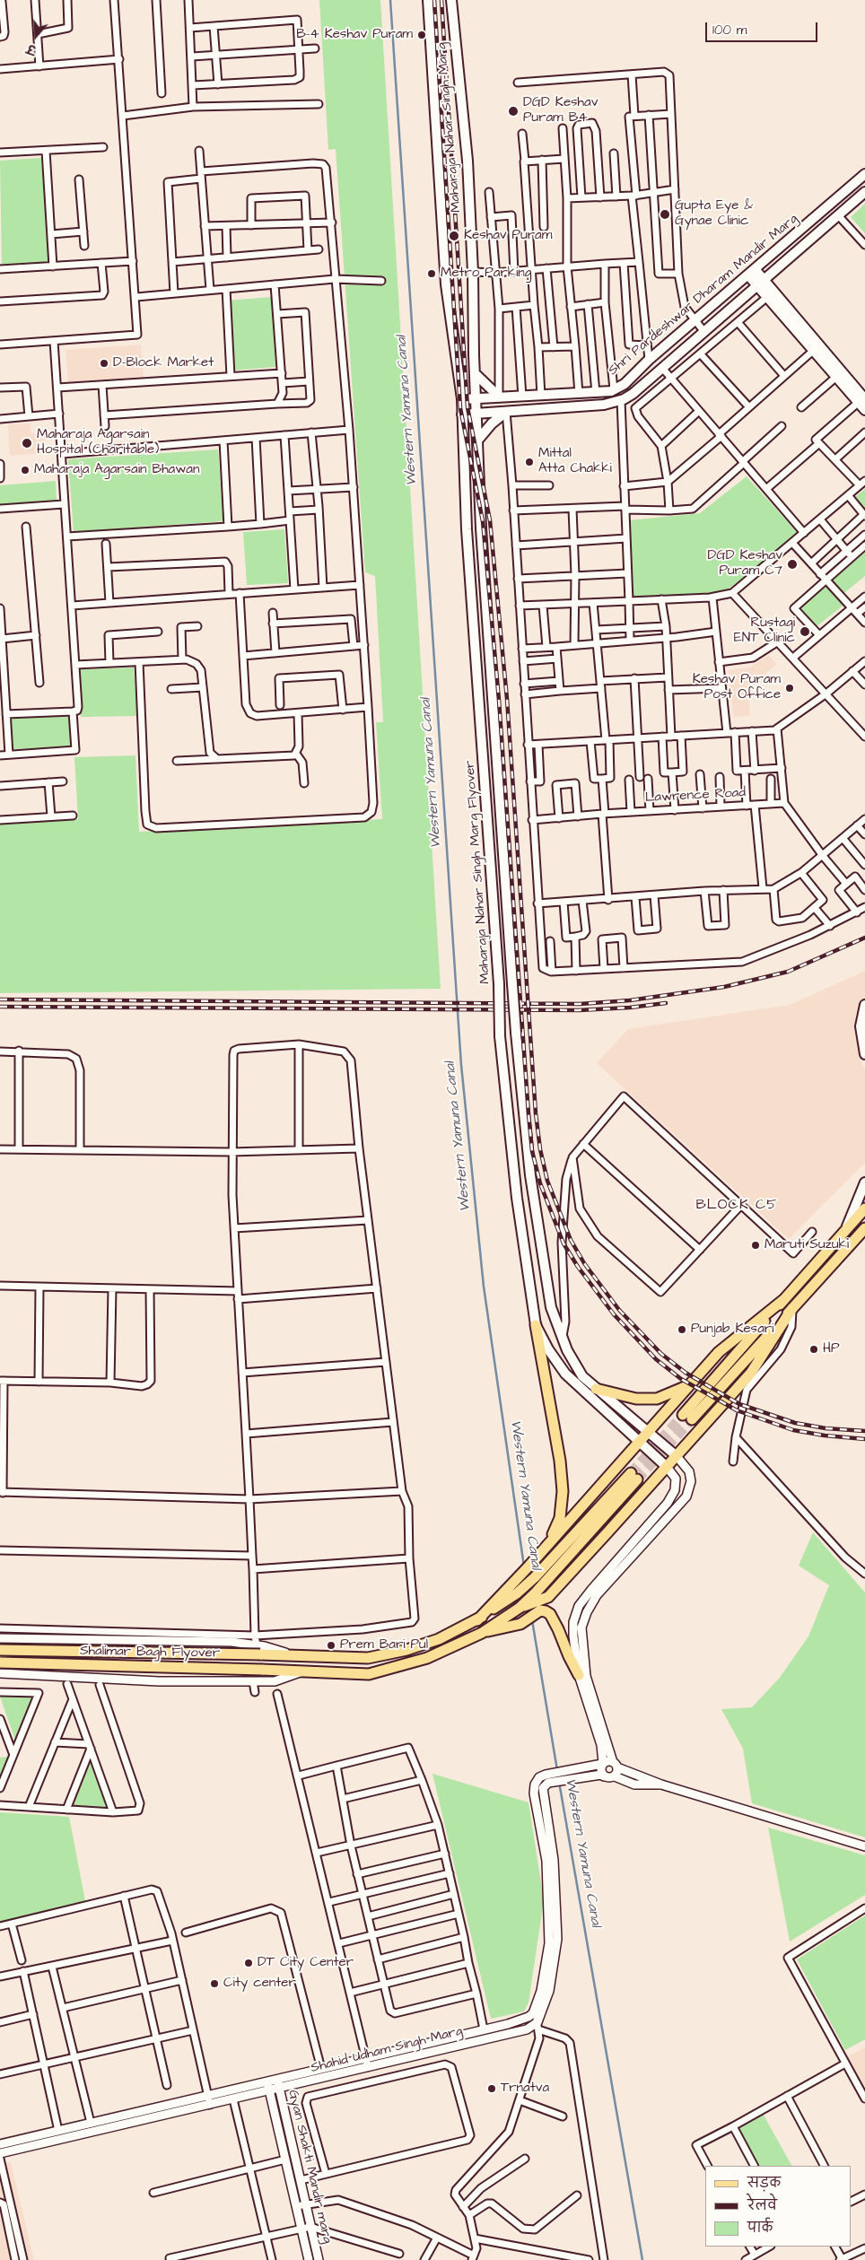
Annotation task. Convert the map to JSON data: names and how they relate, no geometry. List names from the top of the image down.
{
  "streets": {
    "main road": [
      "Maharaja Nahar Singh Marg",
      "Shri Pardeshwar Dharam Mandir Marg",
      "Maharaja Nahar Singh Marg Flyover",
      "Shalimar Bagh Flyover"
    ],
    "street": ["Lawrence Road", "Shahid Udham Singh Marg", "Gyan Shakti Mandir marg"]
  },
  "crossings": [
    ["Maharaja Nahar Singh Marg", "Shri Pardeshwar Dharam Mandir Marg"],
    ["Maharaja Nahar Singh Marg", "Maharaja Nahar Singh Marg Flyover"],
    ["Shri Pardeshwar Dharam Mandir Marg", "Maharaja Nahar Singh Marg Flyover"],
    ["Shahid Udham Singh Marg", "Gyan Shakti Mandir marg"]
  ],
  "districts": ["BLOCK C5"],
  "water": ["Western Yamuna Canal"],
  "places": [
    "B-4 Keshav Puram",
    "DGD Keshav Puram B4",
    "Gupta Eye & Gynae Clinic",
    "Keshav Puram",
    "Metro Parking",
    "D-Block Market",
    "Maharaja Agarsain Hospital (Charitable)",
    "Mittal Atta Chakki",
    "Maharaja Agarsain Bhawan",
    "DGD Keshav Puram C7",
    "Rustagi ENT Clinic",
    "Keshav Puram Post Office",
    "Maruti Suzuki",
    "Punjab Kesari",
    "HP",
    "Prem Bari Pul",
    "DT City Center",
    "City center",
    "Trnatva"
  ],
  "legend": ["सड़क", "रेलवे", "पार्क"],
  "scale_bar": "100 m",
  "north": "bottom"
}
